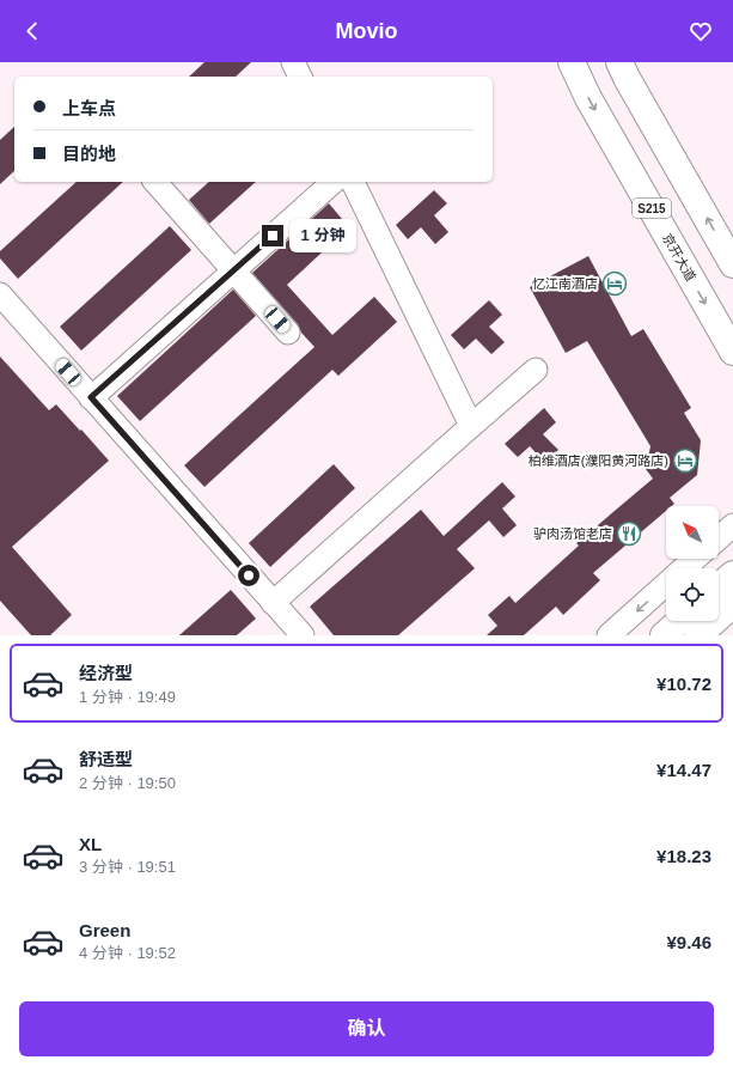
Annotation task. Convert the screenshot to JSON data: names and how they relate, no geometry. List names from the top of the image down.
{
  "streets": {
    "main road": ["S215", "京开大道"]
  },
  "places": {
    "hotel": ["忆江南酒店", "柏维酒店(濮阳黄河路店)"],
    "restaurant": ["驴肉汤馆老店"]
  },
  "north": "top left",
  "page": {
    "header": "Movio",
    "banner": ["上车点", "目的地"],
    "bubble": "1 分钟",
    "list": [
      {
        "name": "经济型",
        "note": "1 分钟 · 19:49",
        "value": "¥10.72"
      },
      {
        "name": "舒适型",
        "note": "2 分钟 · 19:50",
        "value": "¥14.47"
      },
      {
        "name": "XL",
        "note": "3 分钟 · 19:51",
        "value": "¥18.23"
      },
      {
        "name": "Green",
        "note": "4 分钟 · 19:52",
        "value": "¥9.46"
      }
    ],
    "buttons": "确认"
  }
}
